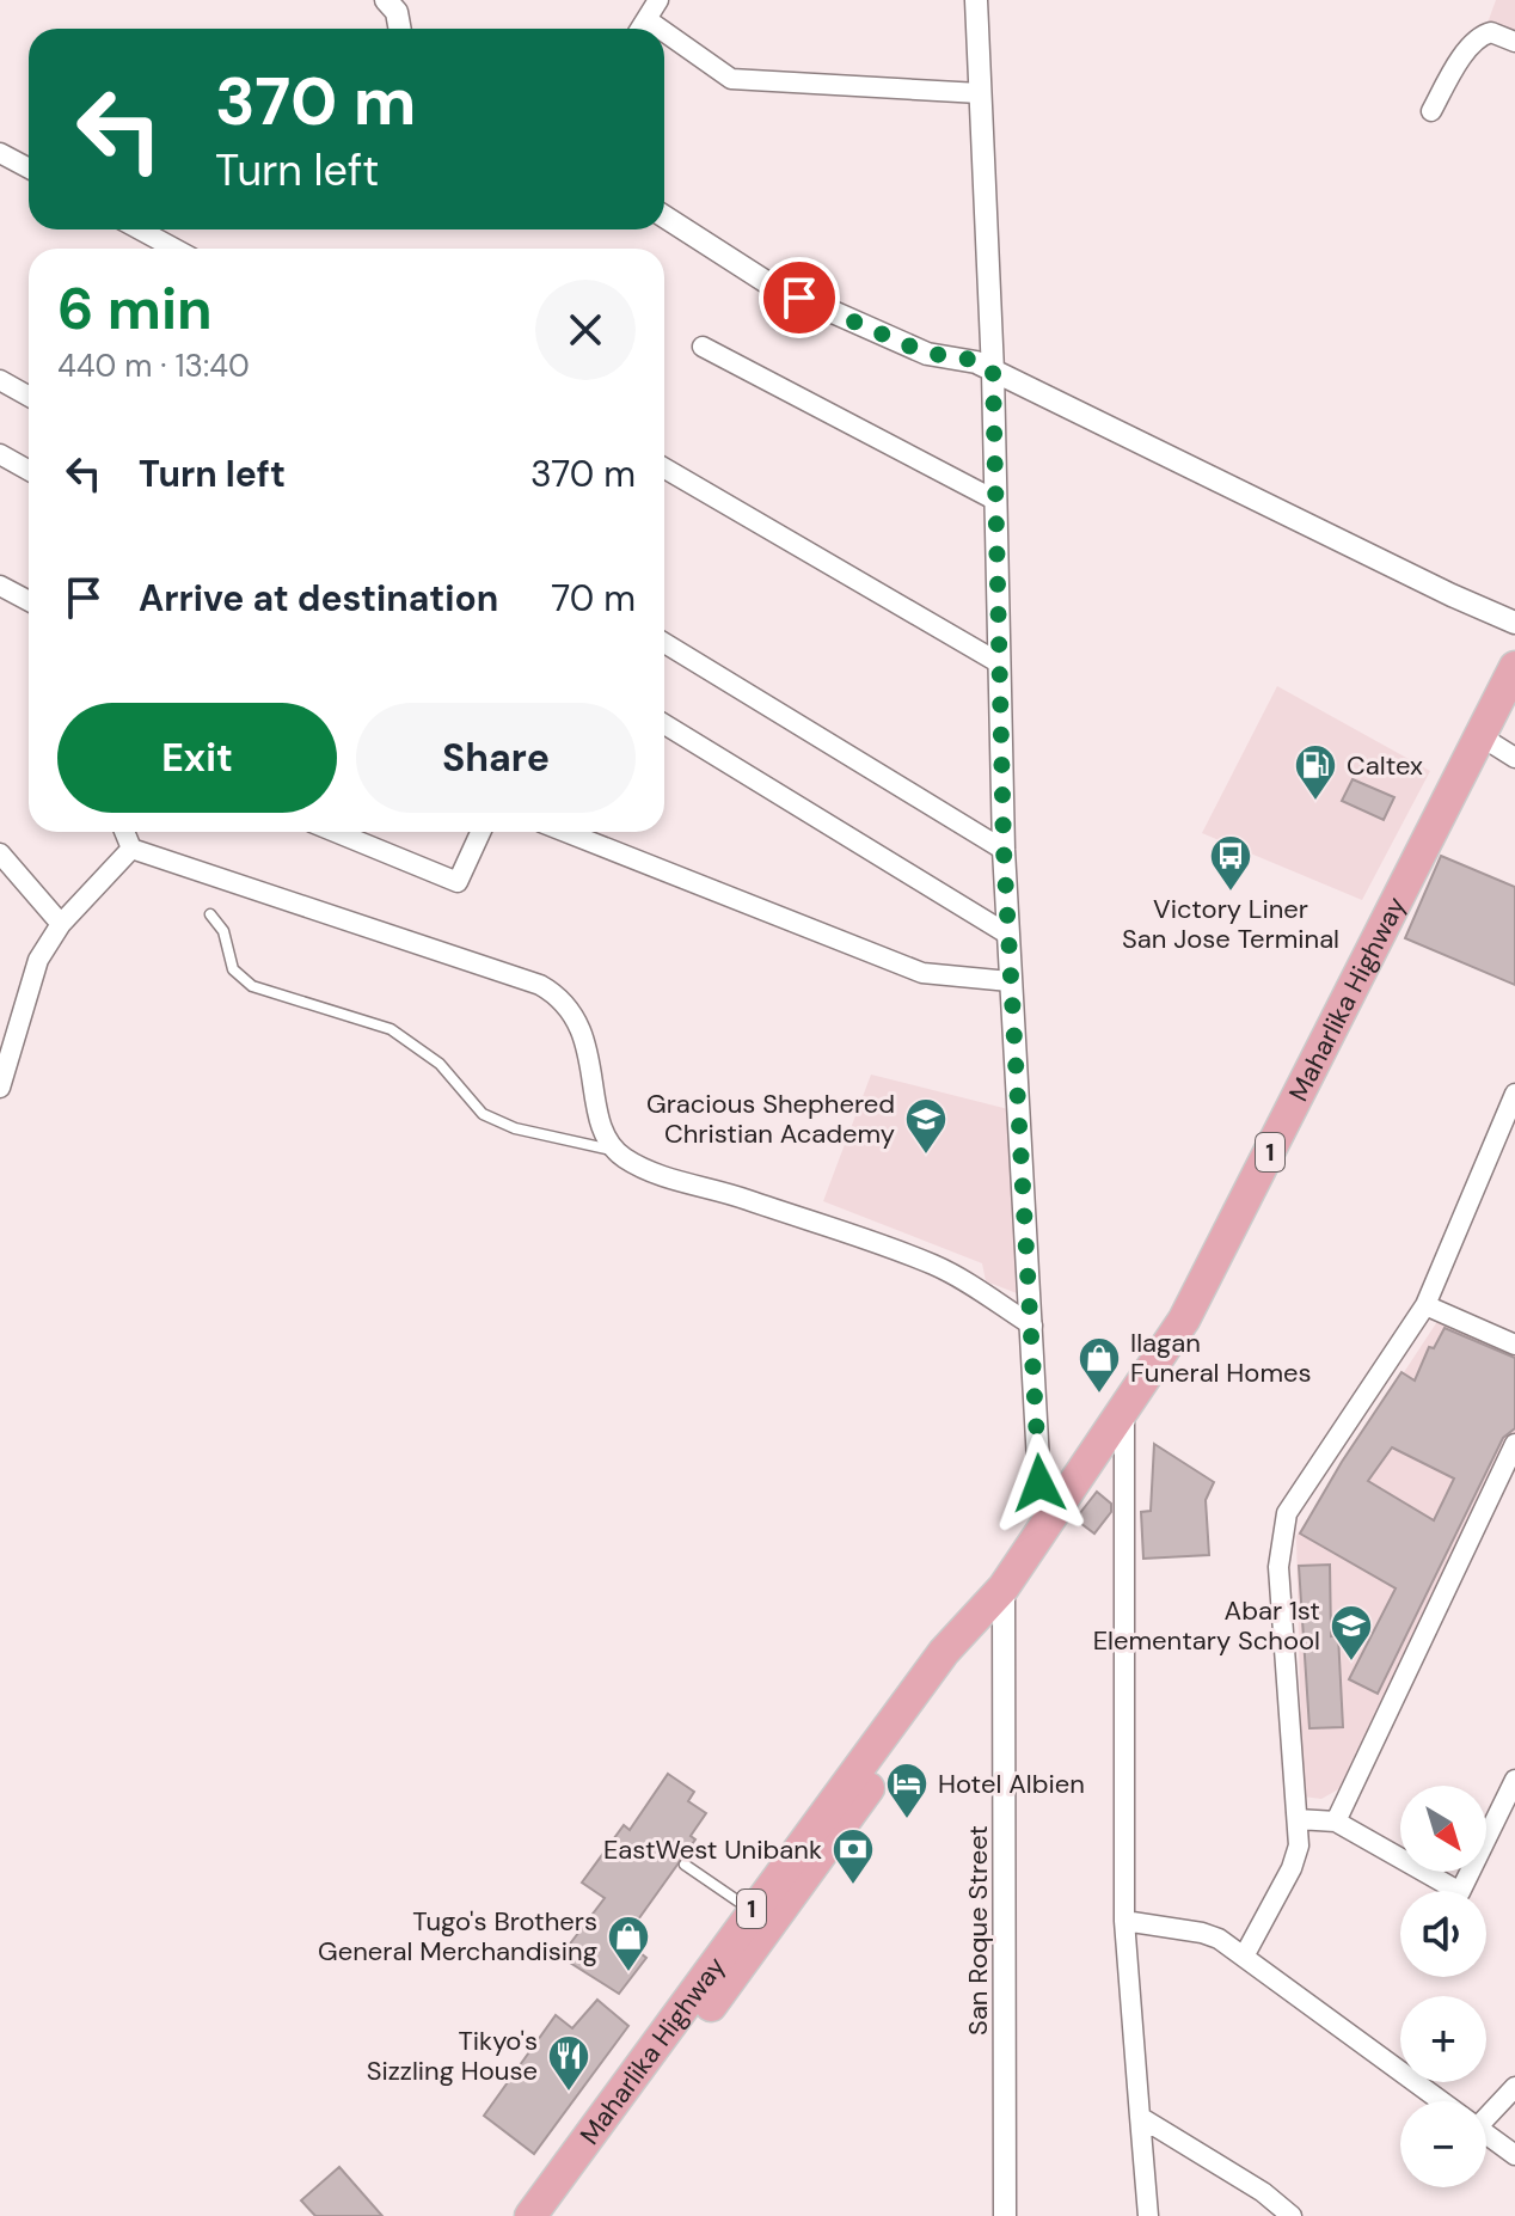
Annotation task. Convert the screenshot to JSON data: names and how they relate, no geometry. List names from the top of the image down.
{
  "streets": {
    "highway": ["Maharlika Highway", "1"],
    "street": ["San Roque Street"]
  },
  "crossings": [
    ["Maharlika Highway", "San Roque Street"]
  ],
  "places": {
    "fuel station": ["Caltex"],
    "bus stop": ["Victory Liner San Jose Terminal"],
    "school or university": ["Gracious Shephered Christian Academy", "Abar 1st Elementary School"],
    "shop": ["Ilagan Funeral Homes", "Tugo's Brothers General Merchandising"],
    "hotel": ["Hotel Albien"],
    "bank": ["EastWest Unibank"],
    "restaurant": ["Tikyo's Sizzling House"]
  },
  "north": "bottom right",
  "page": {
    "turn": ["370 m", "Turn left"],
    "heading": ["6 min", "440 m · 13:40"],
    "list": [
      {
        "name": "Turn left",
        "value": "370 m"
      },
      {
        "name": "Arrive at destination",
        "value": "70 m"
      }
    ],
    "buttons": ["Exit", "Share"],
    "map_buttons": ["+", "−"]
  }
}
